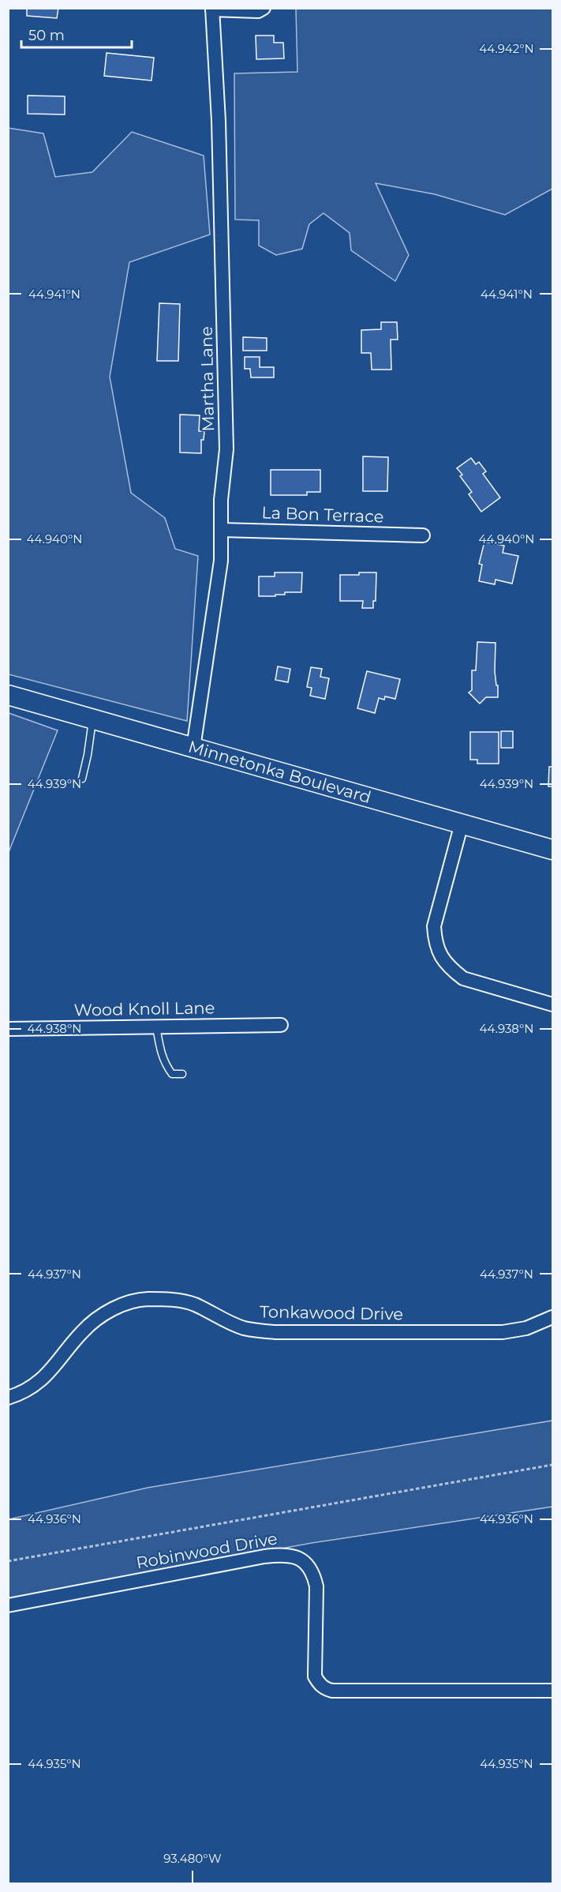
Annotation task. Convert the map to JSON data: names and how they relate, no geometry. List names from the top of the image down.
{
  "streets": {
    "main road": ["Minnetonka Boulevard"],
    "street": [
      "Martha Lane",
      "La Bon Terrace",
      "Wood Knoll Lane",
      "Tonkawood Drive",
      "Robinwood Drive"
    ]
  },
  "crossings": [
    ["Martha Lane", "La Bon Terrace"],
    ["Martha Lane", "Minnetonka Boulevard"]
  ],
  "scale_bar": "50 m",
  "coordinates": [
    "44.942°N",
    "44.941°N",
    "44.940°N",
    "44.939°N",
    "44.938°N",
    "44.937°N",
    "44.936°N",
    "44.935°N",
    "93.480°W"
  ]
}
